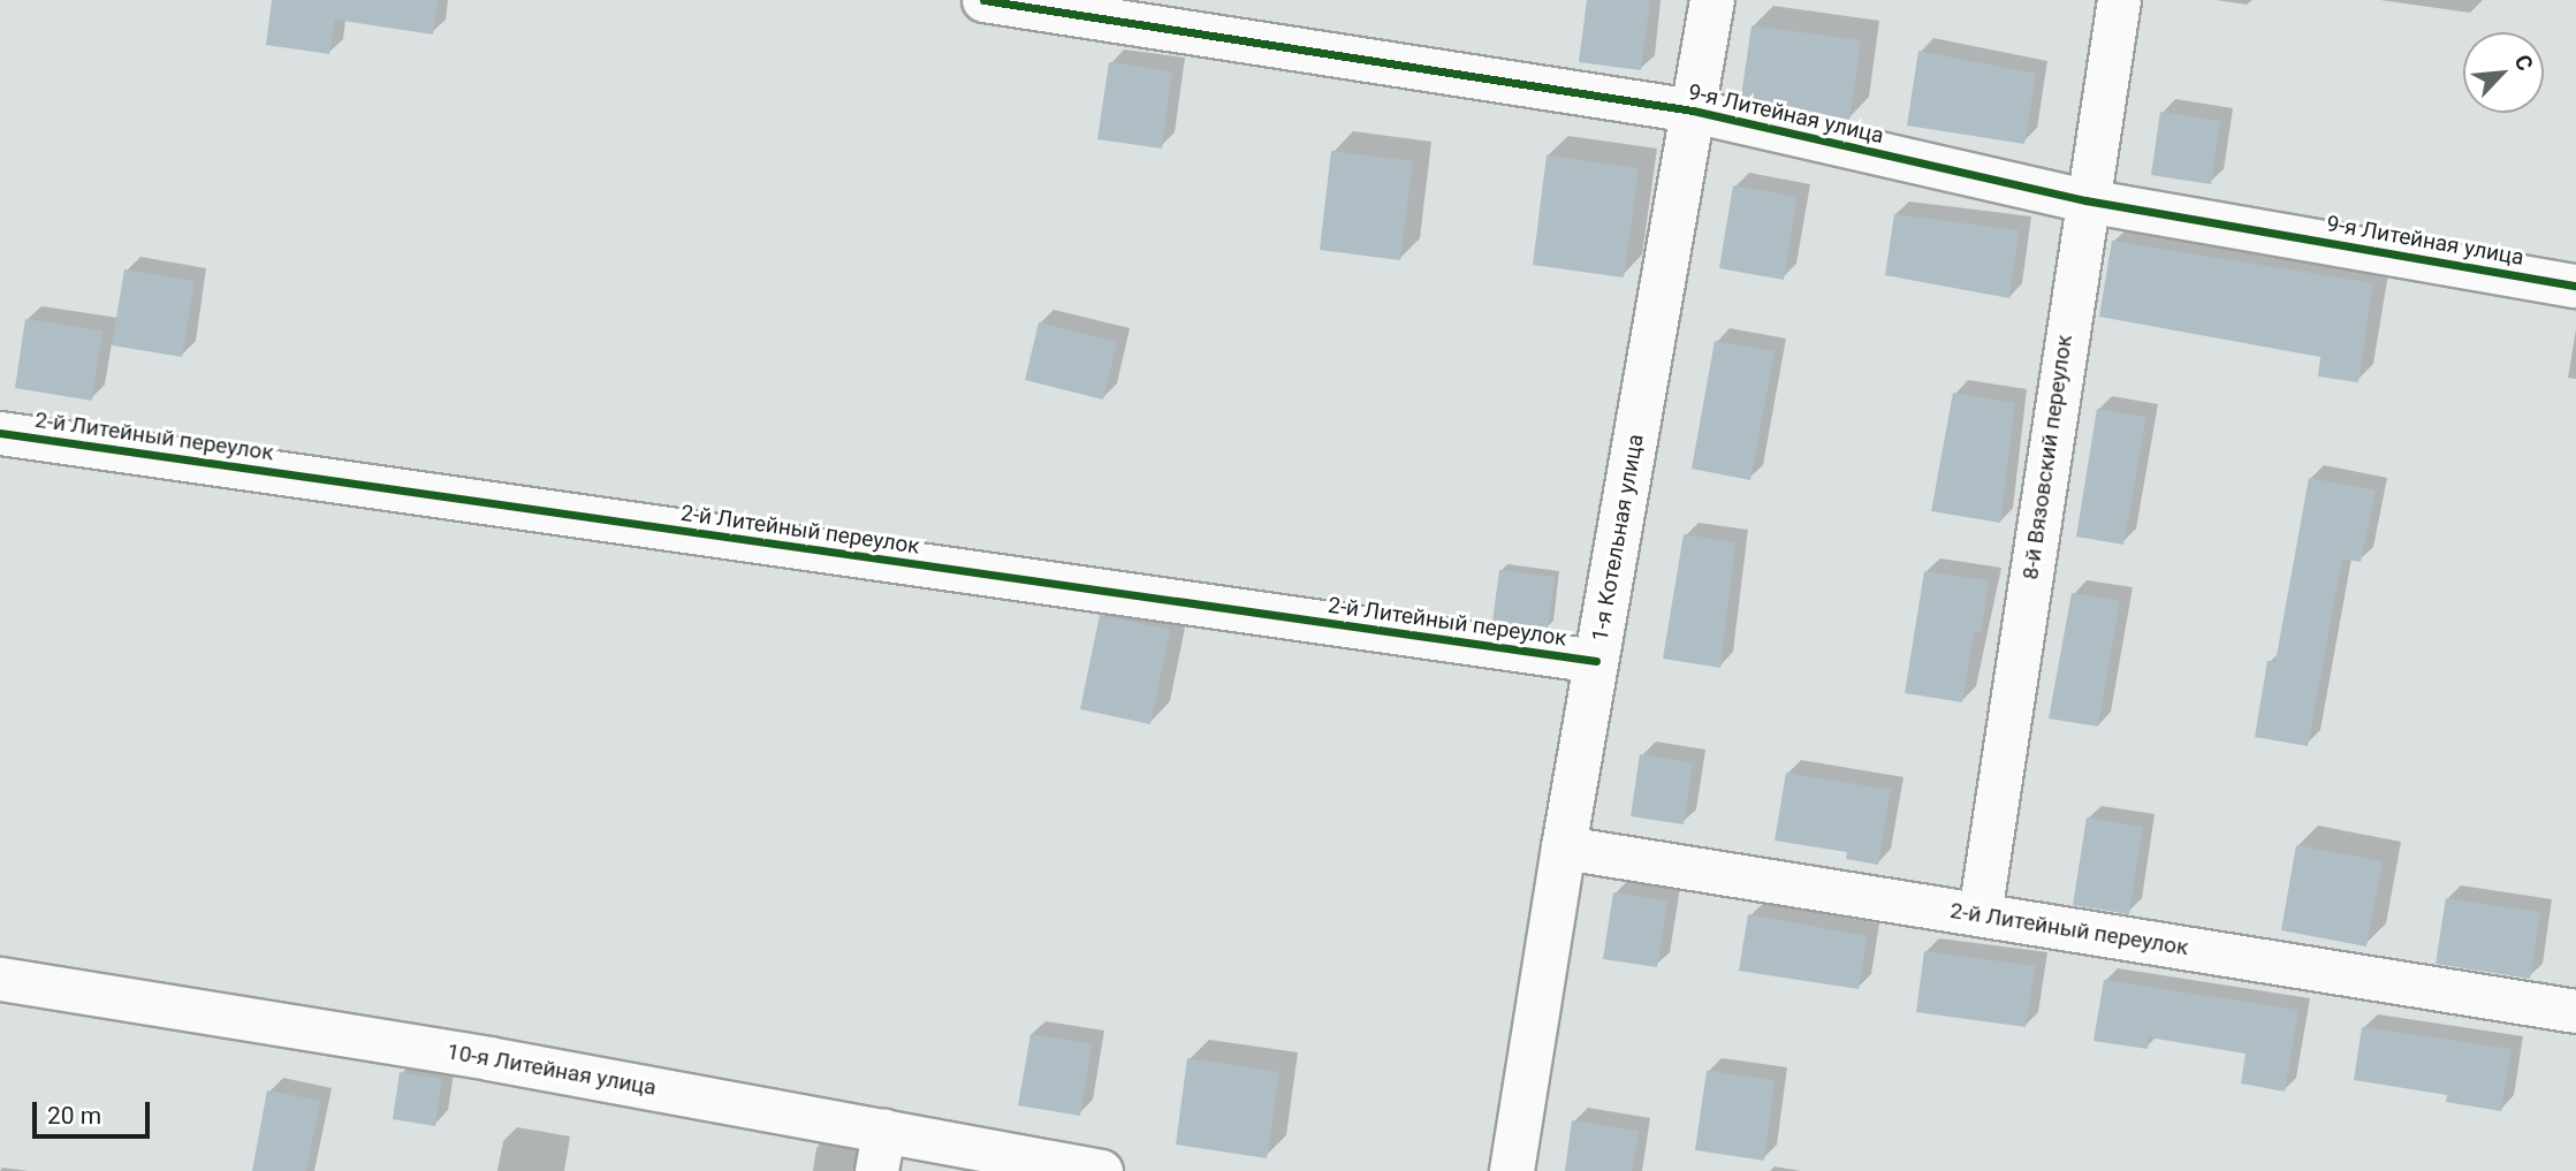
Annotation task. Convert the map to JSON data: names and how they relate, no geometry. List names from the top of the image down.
{
  "streets": {
    "street": [
      "9-я Литейная улица",
      "2-й Литейный переулок",
      "8-й Вязовский переулок",
      "1-я Котельная улица",
      "10-я Литейная улица"
    ]
  },
  "crossings": [
    ["9-я Литейная улица", "8-й Вязовский переулок"],
    ["9-я Литейная улица", "1-я Котельная улица"],
    ["2-й Литейный переулок", "8-й Вязовский переулок"],
    ["2-й Литейный переулок", "1-я Котельная улица"]
  ],
  "scale_bar": "20 m",
  "north": "top right"
}
